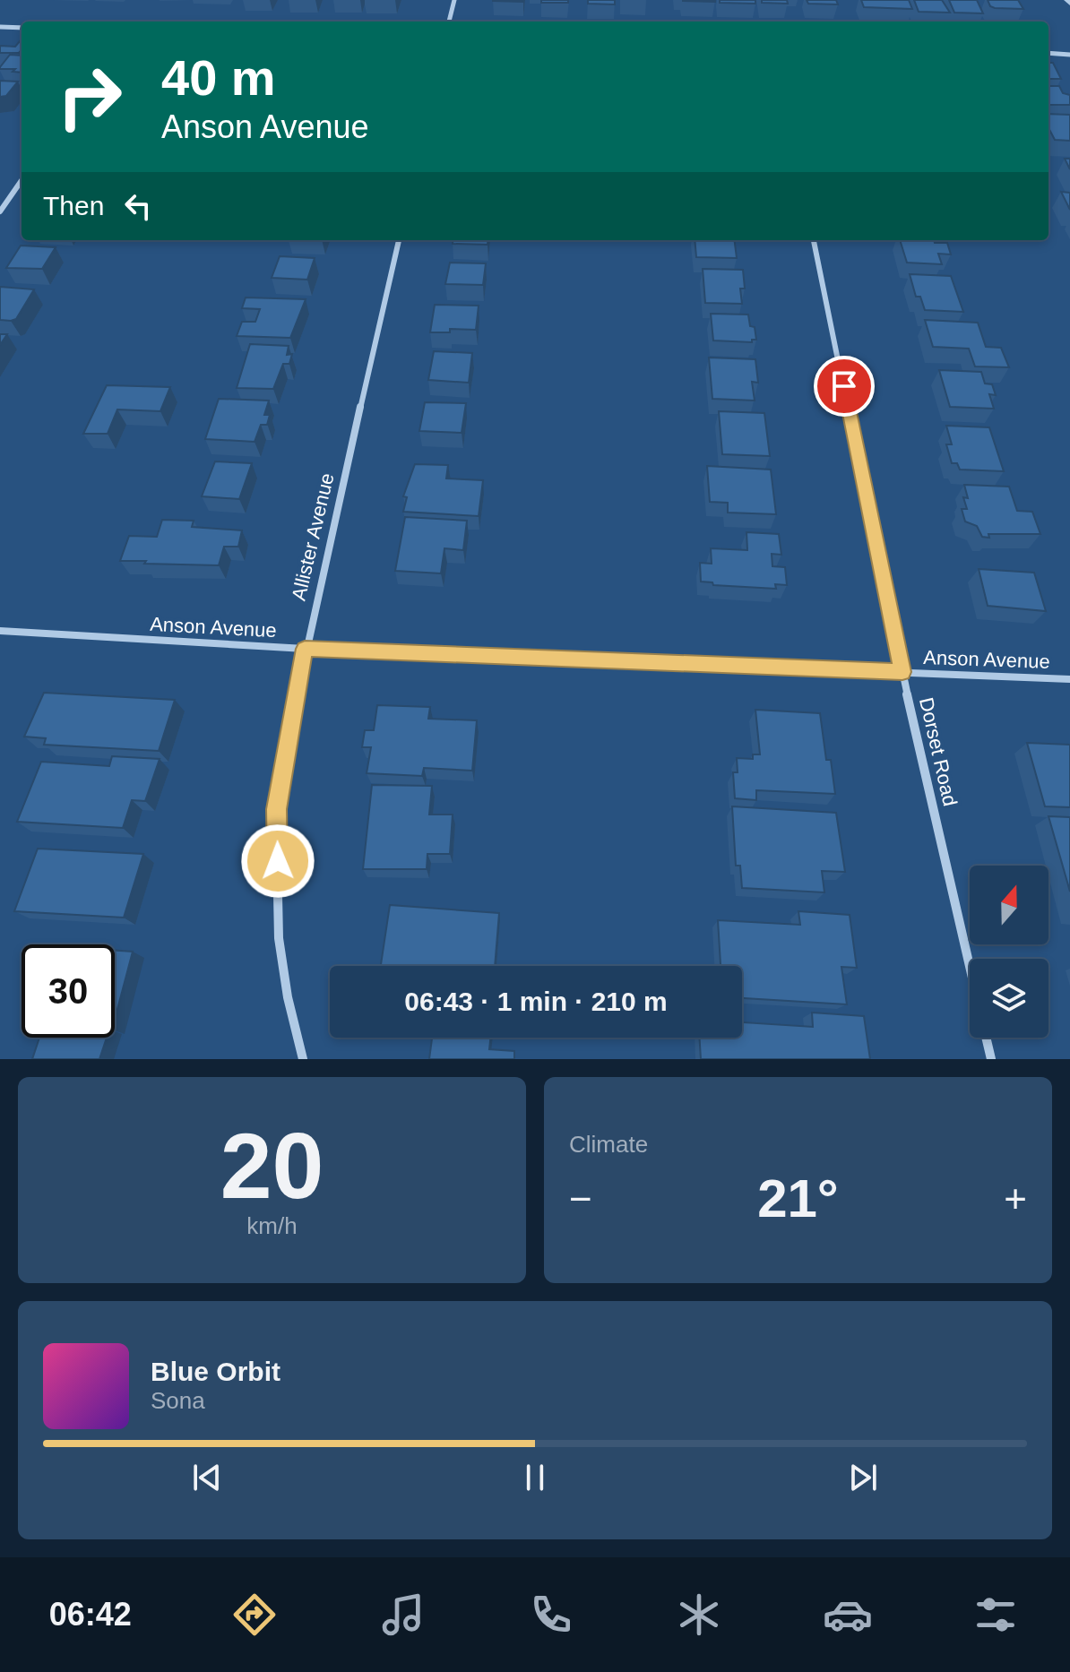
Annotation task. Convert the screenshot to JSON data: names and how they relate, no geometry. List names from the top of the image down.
{
  "streets": {
    "street": ["Allister Avenue", "Anson Avenue", "Dorset Road"]
  },
  "crossings": [
    ["Allister Avenue", "Anson Avenue"],
    ["Anson Avenue", "Dorset Road"]
  ],
  "north": "top",
  "page": {
    "turn": ["40 m", "Anson Avenue"],
    "then": "Then",
    "limit": "30",
    "trip": "06:43 · 1 min · 210 m",
    "tile": [
      ["20", "km/h"],
      "Climate"
    ],
    "heat": ["−", "21°", "+"],
    "song": ["Blue Orbit", "Sona"],
    "tabs": "06:42"
  }
}
